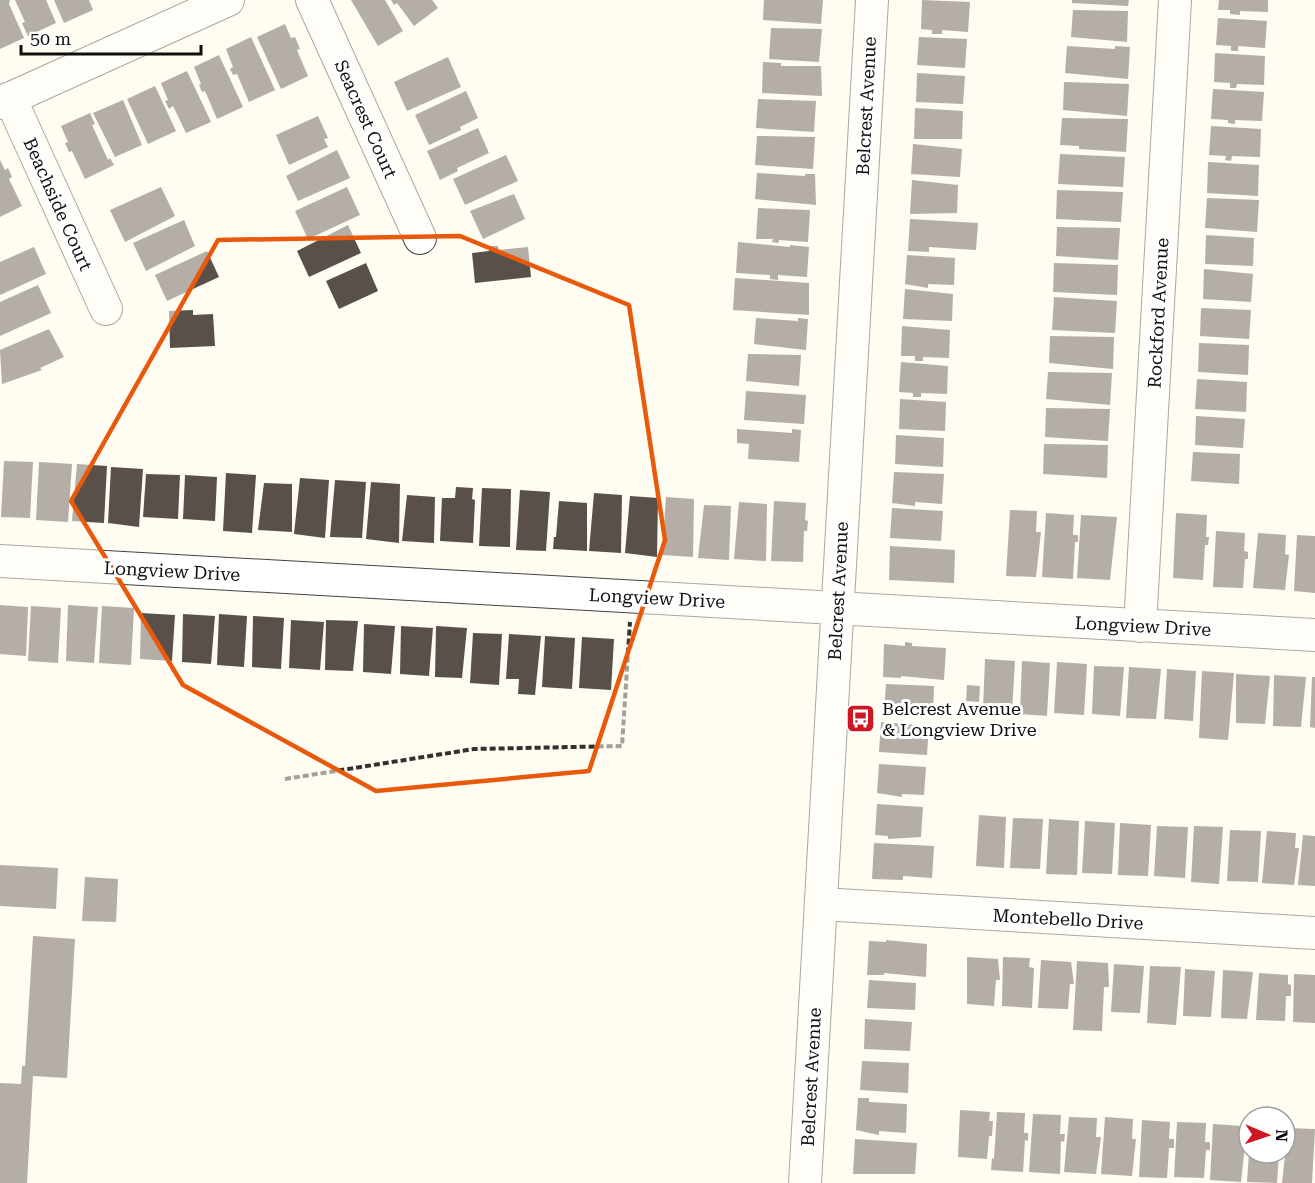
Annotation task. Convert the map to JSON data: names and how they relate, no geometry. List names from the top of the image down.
{
  "streets": {
    "street": [
      "Belcrest Avenue",
      "Seacrest Court",
      "Beachside Court",
      "Rockford Avenue",
      "Longview Drive",
      "Montebello Drive"
    ]
  },
  "crossings": [
    ["Belcrest Avenue", "Longview Drive"],
    ["Belcrest Avenue", "Montebello Drive"],
    ["Rockford Avenue", "Longview Drive"]
  ],
  "places": {
    "bus stop": ["Belcrest Avenue & Longview Drive"]
  },
  "scale_bar": "50 m",
  "north": "right"
}
